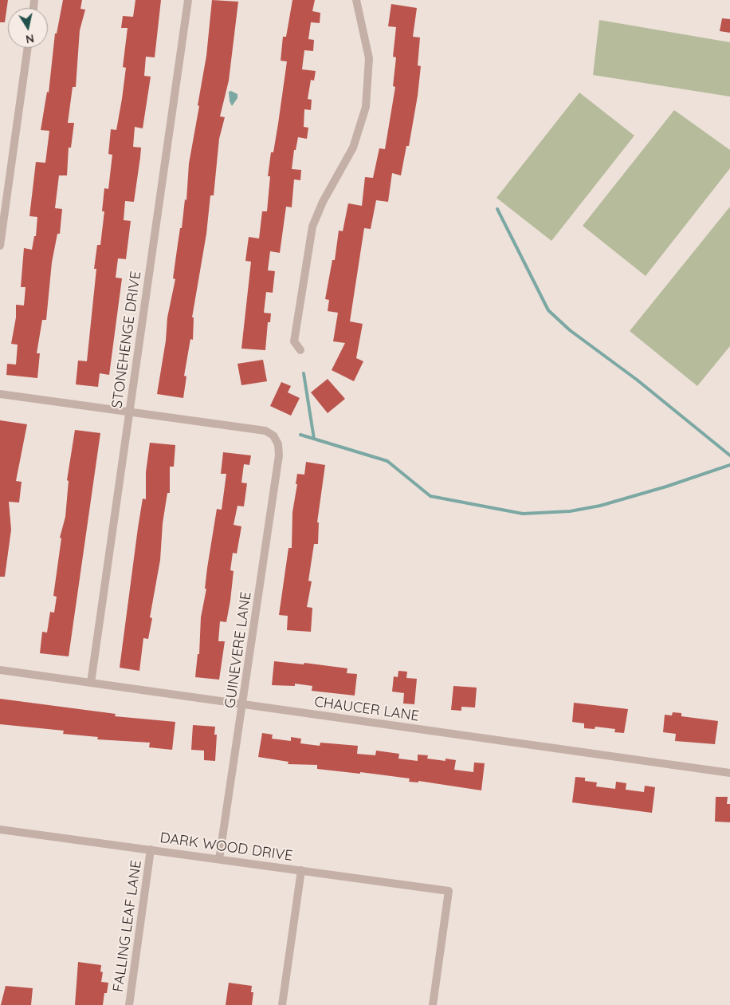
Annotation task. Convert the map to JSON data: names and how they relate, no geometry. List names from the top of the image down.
{
  "streets": {
    "street": [
      "STONEHENGE DRIVE",
      "GUINEVERE LANE",
      "CHAUCER LANE",
      "DARK WOOD DRIVE",
      "FALLING LEAF LANE"
    ]
  },
  "crossings": [
    ["STONEHENGE DRIVE", "GUINEVERE LANE"],
    ["STONEHENGE DRIVE", "CHAUCER LANE"],
    ["GUINEVERE LANE", "CHAUCER LANE"],
    ["GUINEVERE LANE", "DARK WOOD DRIVE"],
    ["DARK WOOD DRIVE", "FALLING LEAF LANE"]
  ],
  "north": "bottom"
}
